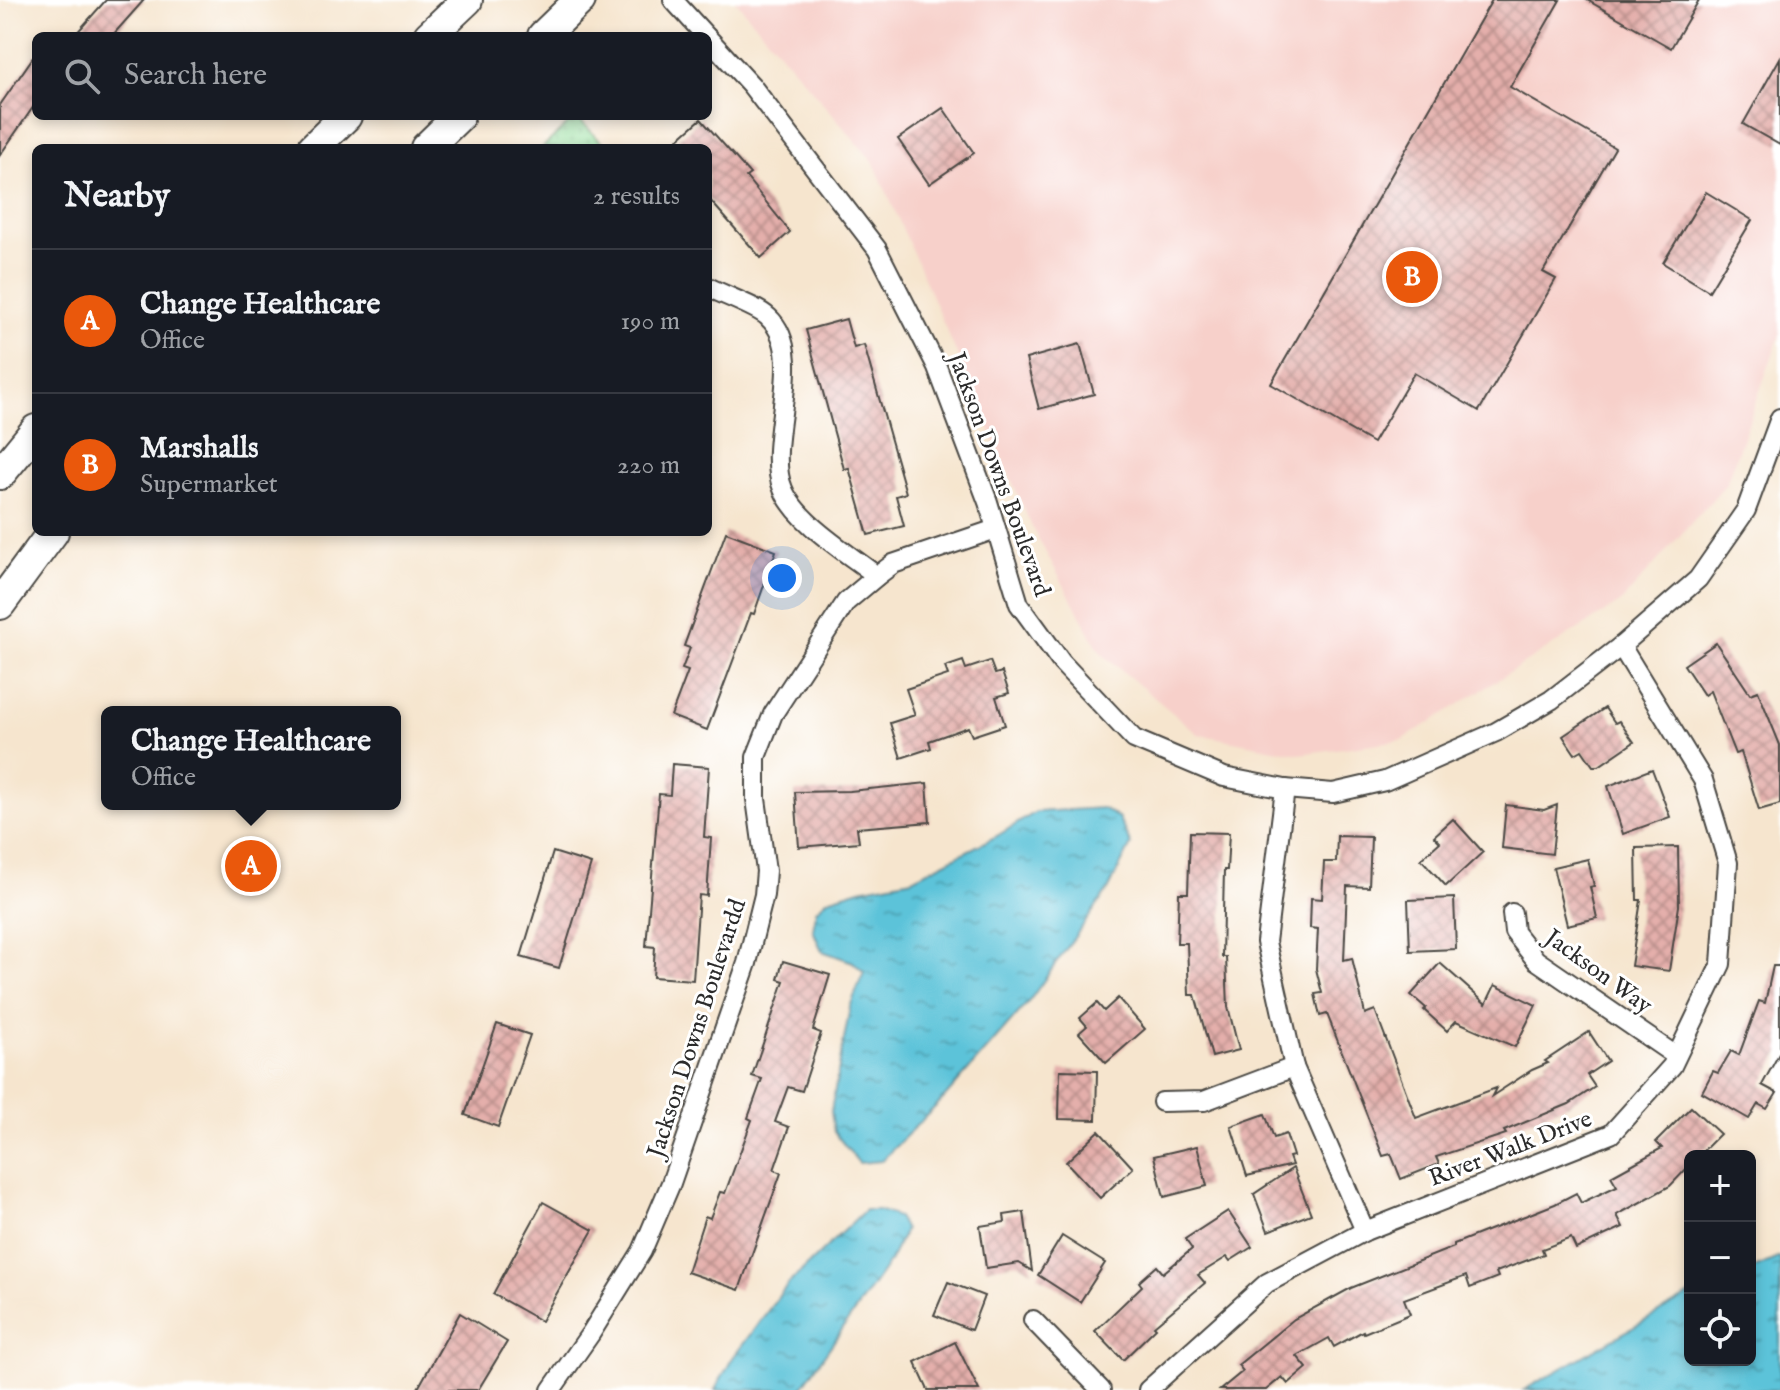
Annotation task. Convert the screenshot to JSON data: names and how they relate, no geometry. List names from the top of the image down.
{
  "streets": {
    "street": [
      "Jackson Downs Boulevard",
      "Jackson Way",
      "Jackson Downs Boulevardd",
      "River Walk Drive"
    ]
  },
  "crossings": [
    ["Jackson Downs Boulevard", "Jackson Downs Boulevardd"],
    ["Jackson Downs Boulevard", "River Walk Drive"],
    ["Jackson Way", "River Walk Drive"]
  ],
  "page": {
    "search": "Search here",
    "heading": ["Nearby", "2 results"],
    "pins": ["B", "A"],
    "list": [
      {
        "mark": "A",
        "name": "Change Healthcare",
        "note": "Office",
        "value": "190 m"
      },
      {
        "mark": "B",
        "name": "Marshalls",
        "note": "Supermarket",
        "value": "220 m"
      }
    ],
    "popup": ["Change Healthcare", "Office"],
    "map_buttons": ["+", "−"]
  }
}
